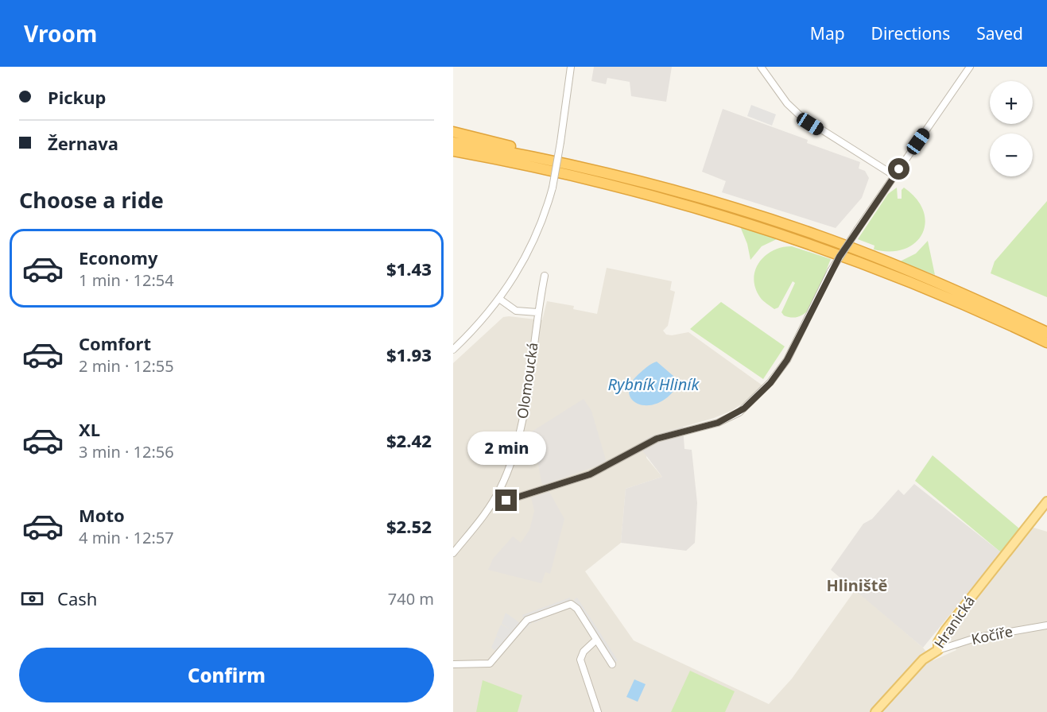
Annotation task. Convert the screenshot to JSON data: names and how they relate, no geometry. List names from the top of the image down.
{
  "streets": {
    "main road": ["Hranická"],
    "street": ["Olomoucká", "Kočíře"]
  },
  "crossings": [
    ["Hranická", "Kočíře"]
  ],
  "districts": ["Hliniště"],
  "water": ["Rybník Hliník"],
  "page": {
    "header": "Vroom",
    "nav": ["Map", "Directions", "Saved"],
    "banner": ["Pickup", "Žernava"],
    "map_buttons": ["+", "−"],
    "heading": "Choose a ride",
    "list": [
      {
        "name": "Economy",
        "note": "1 min · 12:54",
        "value": "$1.43"
      },
      {
        "name": "Comfort",
        "note": "2 min · 12:55",
        "value": "$1.93"
      },
      {
        "name": "XL",
        "note": "3 min · 12:56",
        "value": "$2.42"
      },
      {
        "name": "Moto",
        "note": "4 min · 12:57",
        "value": "$2.52"
      }
    ],
    "bubble": "2 min",
    "pay": ["Cash", "740 m"],
    "buttons": "Confirm"
  }
}
